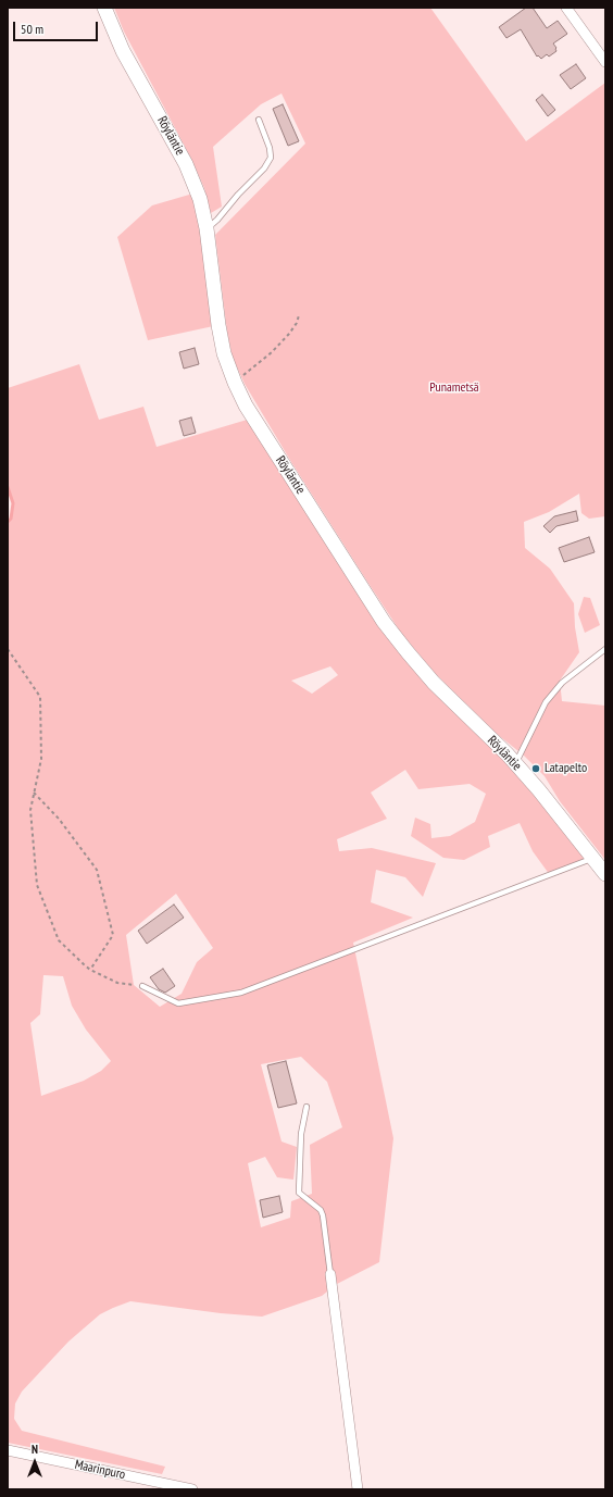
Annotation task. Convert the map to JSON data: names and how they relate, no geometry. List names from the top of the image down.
{
  "streets": {
    "street": ["Röyläntie", "Maarinpuro"]
  },
  "parks": ["Punametsä"],
  "places": ["Latapelto"],
  "scale_bar": "50 m",
  "north": "top"
}
